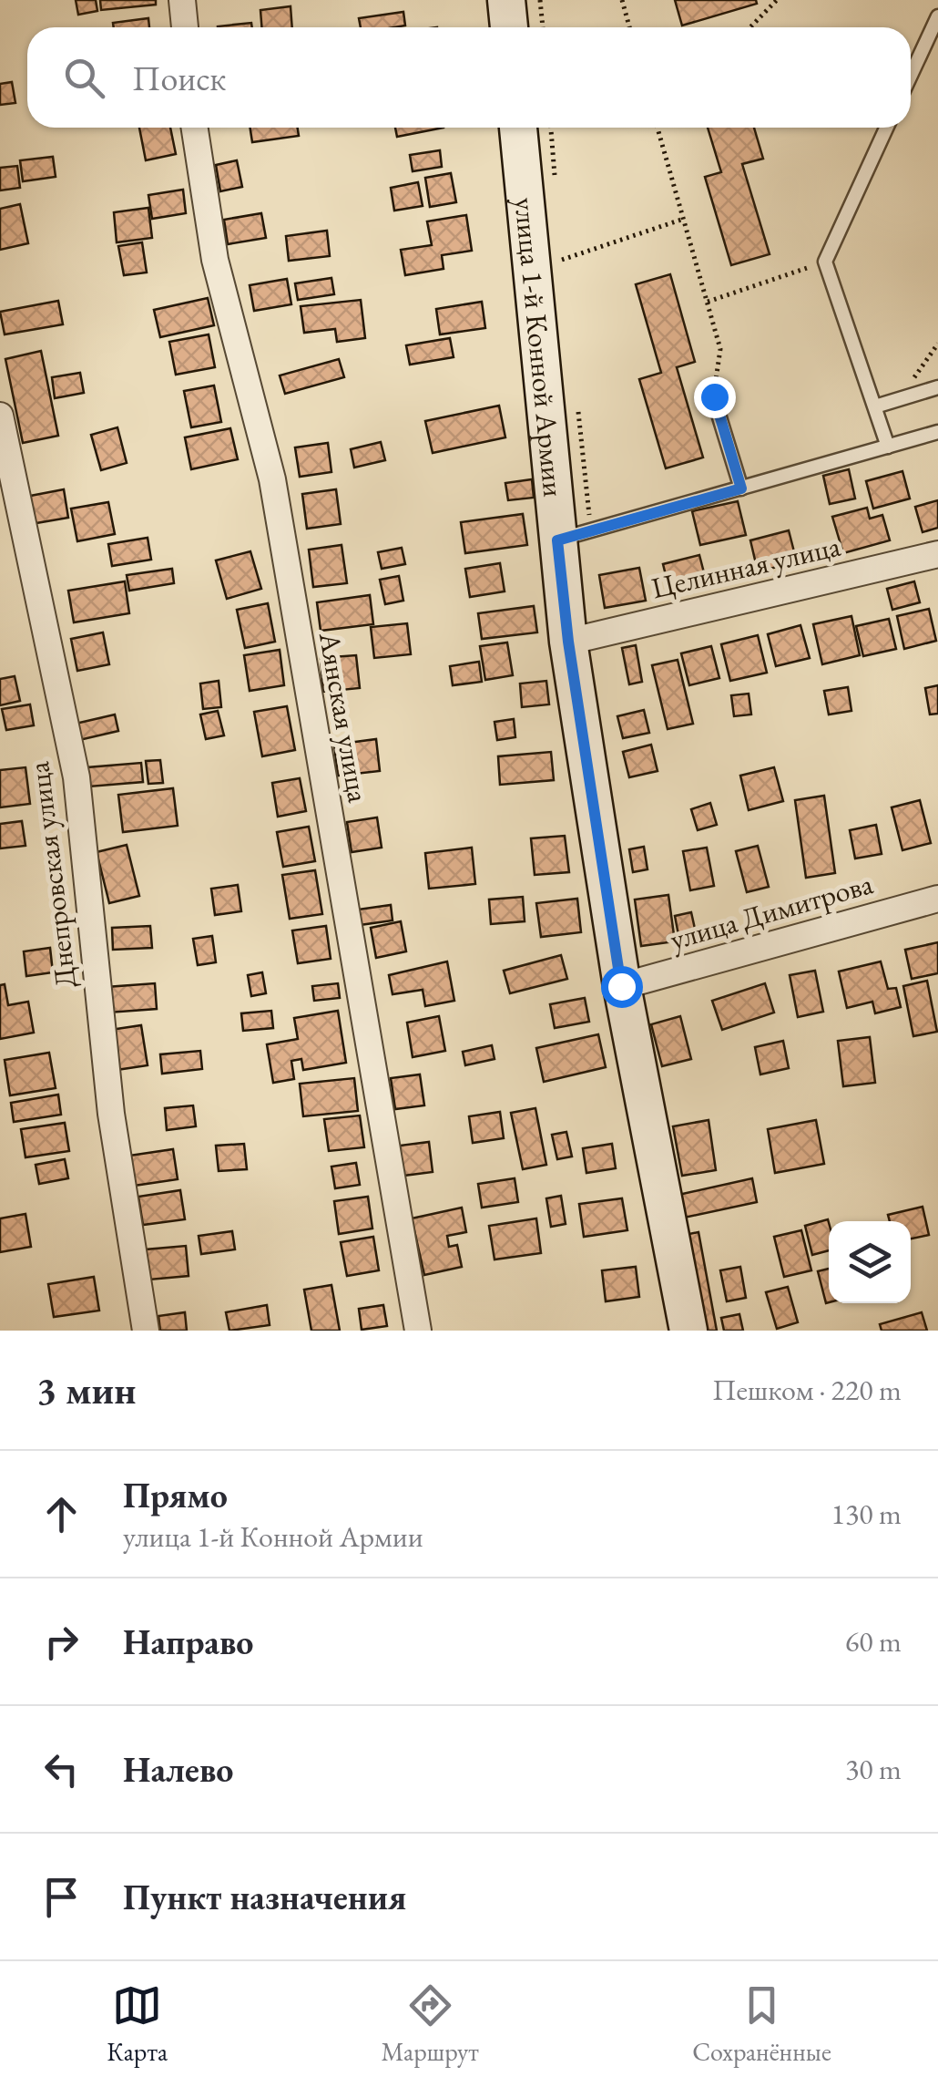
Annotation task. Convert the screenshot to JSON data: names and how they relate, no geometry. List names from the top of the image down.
{
  "streets": {
    "street": [
      "улица 1-й Конной Армии",
      "Целинная улица",
      "Аянская улица",
      "Днепровская улица",
      "улица Димитрова"
    ]
  },
  "crossings": [
    ["улица 1-й Конной Армии", "Целинная улица"],
    ["улица 1-й Конной Армии", "улица Димитрова"]
  ],
  "page": {
    "search": "Поиск",
    "heading": ["3 мин", "Пешком · 220 m"],
    "list": [
      ["Прямо", "улица 1-й Конной Армии", "130 m"],
      ["Направо", "60 m"],
      ["Налево", "30 m"],
      "Пункт назначения"
    ],
    "nav": ["Карта", "Маршрут", "Сохранённые"]
  }
}
